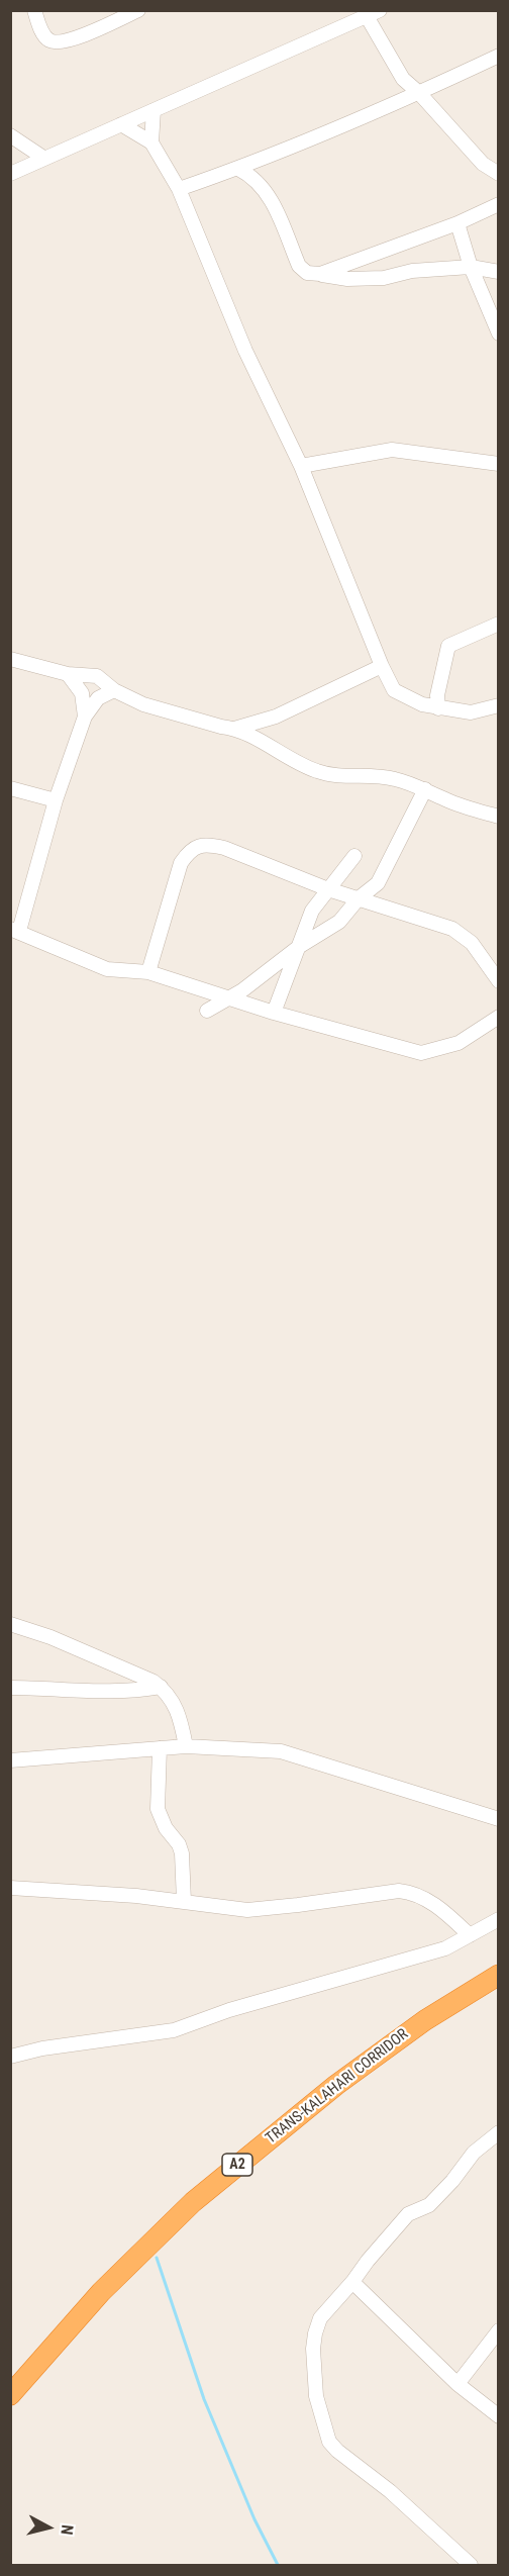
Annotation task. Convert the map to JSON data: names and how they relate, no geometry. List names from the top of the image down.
{
  "streets": {
    "highway": ["TRANS-KALAHARI CORRIDOR", "A2"]
  },
  "north": "right"
}
